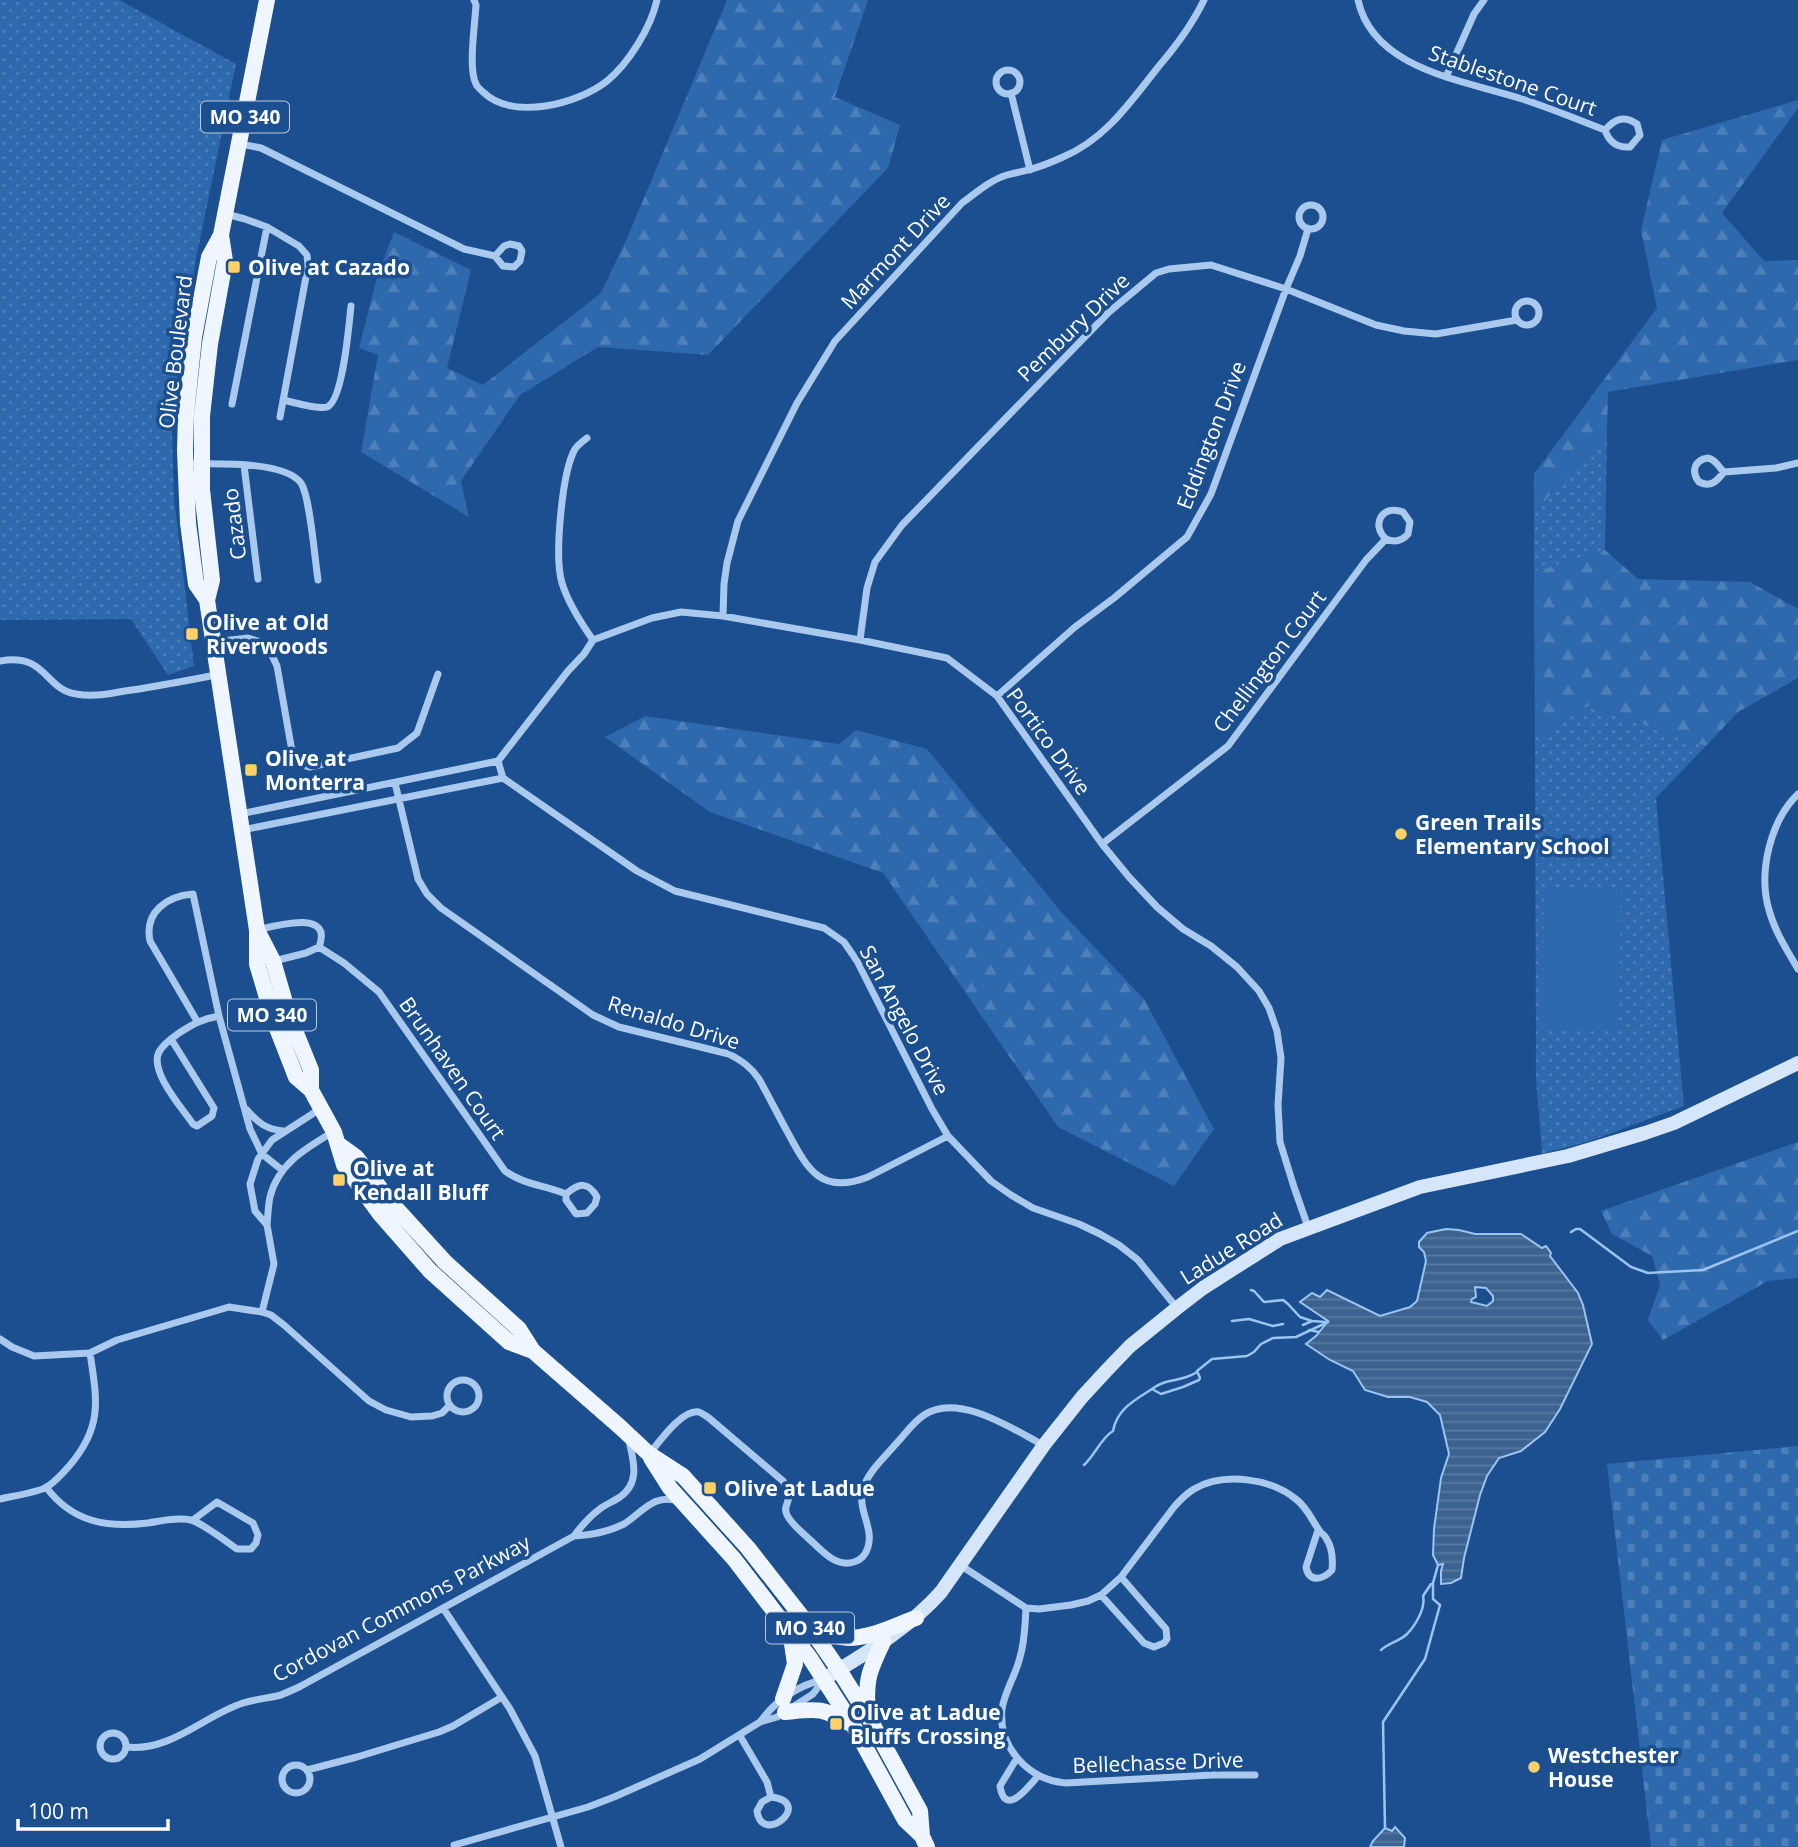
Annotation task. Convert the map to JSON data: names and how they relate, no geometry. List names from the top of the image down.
{
  "streets": {
    "main road": ["MO 340", "Olive Boulevard", "Ladue Road"],
    "street": [
      "Stablestone Court",
      "Marmont Drive",
      "Pembury Drive",
      "Eddington Drive",
      "Cazado",
      "Chellington Court",
      "Portico Drive",
      "San Angelo Drive",
      "Renaldo Drive",
      "Brunhaven Court",
      "Cordovan Commons Parkway",
      "Bellechasse Drive"
    ]
  },
  "crossings": [
    ["Marmont Drive", "Portico Drive"],
    ["Pembury Drive", "Eddington Drive"],
    ["Pembury Drive", "Portico Drive"],
    ["Olive Boulevard", "Brunhaven Court"],
    ["Olive Boulevard", "Ladue Road"],
    ["Olive Boulevard", "Cordovan Commons Parkway"],
    ["Eddington Drive", "Portico Drive"],
    ["Chellington Court", "Portico Drive"],
    ["Portico Drive", "Ladue Road"],
    ["San Angelo Drive", "Renaldo Drive"],
    ["San Angelo Drive", "Ladue Road"]
  ],
  "places": {
    "transit": [
      "Olive at Cazado",
      "Olive at Old Riverwoods",
      "Olive at Monterra",
      "Olive at Kendall Bluff",
      "Olive at Ladue",
      "Olive at Ladue Bluffs Crossing"
    ],
    "other": ["Green Trails Elementary School", "Westchester House"]
  },
  "scale_bar": "100 m"
}
